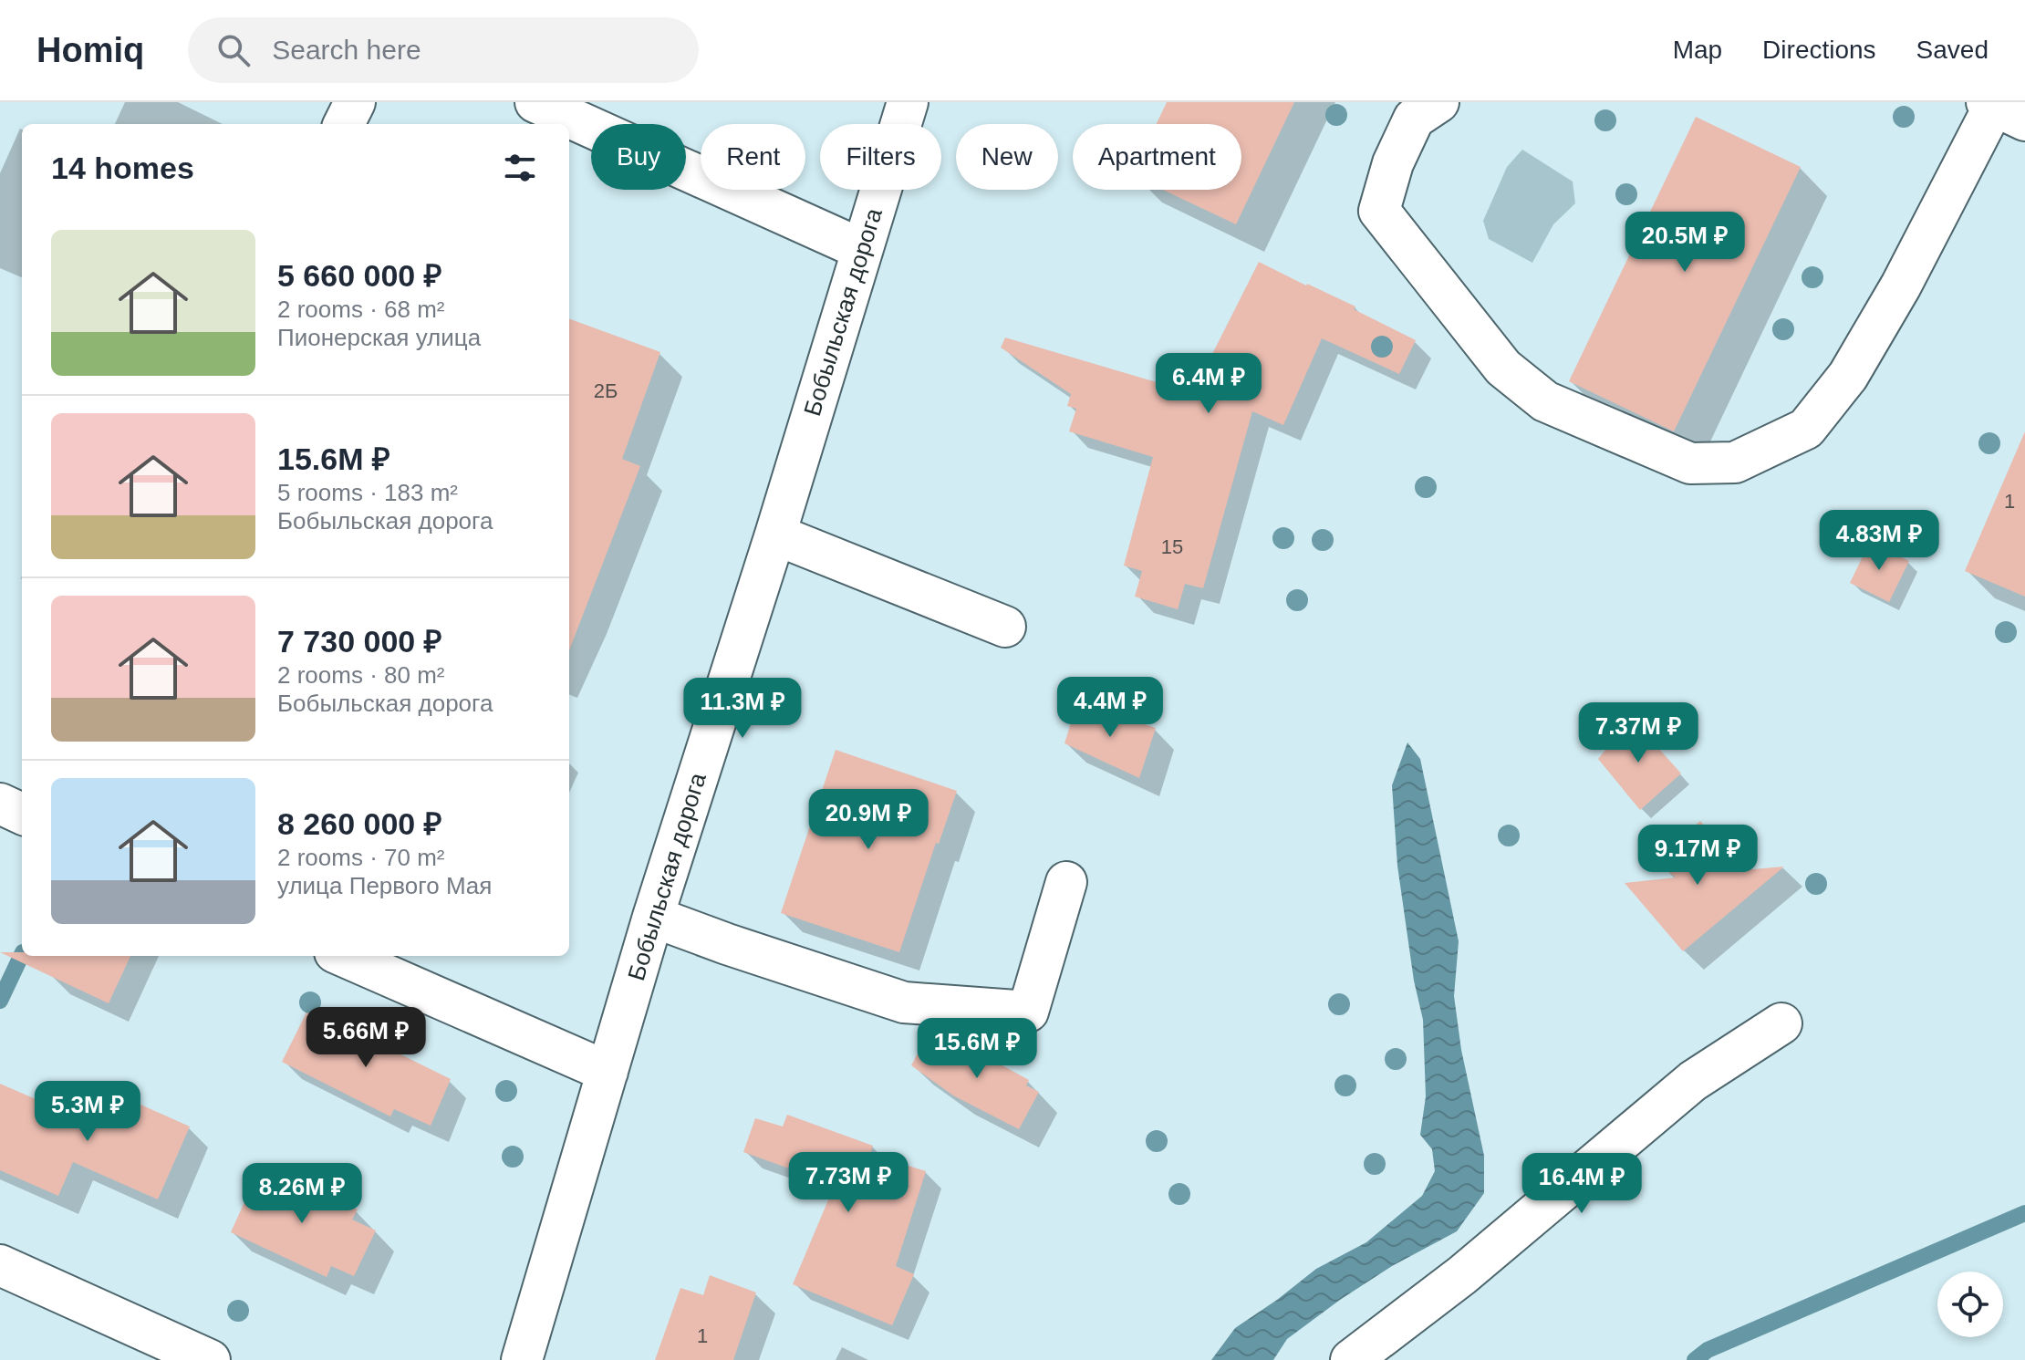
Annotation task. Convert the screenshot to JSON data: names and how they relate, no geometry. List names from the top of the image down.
{
  "streets": {
    "street": ["Бобыльская дорога"]
  },
  "house_numbers": [
    "2Б",
    "1",
    "15",
    "1"
  ],
  "page": {
    "header": "Homiq",
    "search": "Search here",
    "nav": ["Map", "Directions", "Saved"],
    "chip": [
      "Buy",
      "Rent",
      "Filters",
      "New",
      "Apartment"
    ],
    "heading": "14 homes",
    "price": [
      "20.5M ₽",
      "6.4M ₽",
      "4.83M ₽",
      "4.4M ₽",
      "11.3M ₽",
      "7.37M ₽",
      "20.9M ₽",
      "9.17M ₽",
      "5.66M ₽",
      "15.6M ₽",
      "5.3M ₽",
      "7.73M ₽",
      "16.4M ₽",
      "8.26M ₽"
    ],
    "list": [
      {
        "name": "5 660 000 ₽",
        "note": "2 rooms · 68 m² · Пионерская улица"
      },
      {
        "name": "15.6M ₽",
        "note": "5 rooms · 183 m² · Бобыльская дорога"
      },
      {
        "name": "7 730 000 ₽",
        "note": "2 rooms · 80 m² · Бобыльская дорога"
      },
      {
        "name": "8 260 000 ₽",
        "note": "2 rooms · 70 m² · улица Первого Мая"
      }
    ]
  }
}
